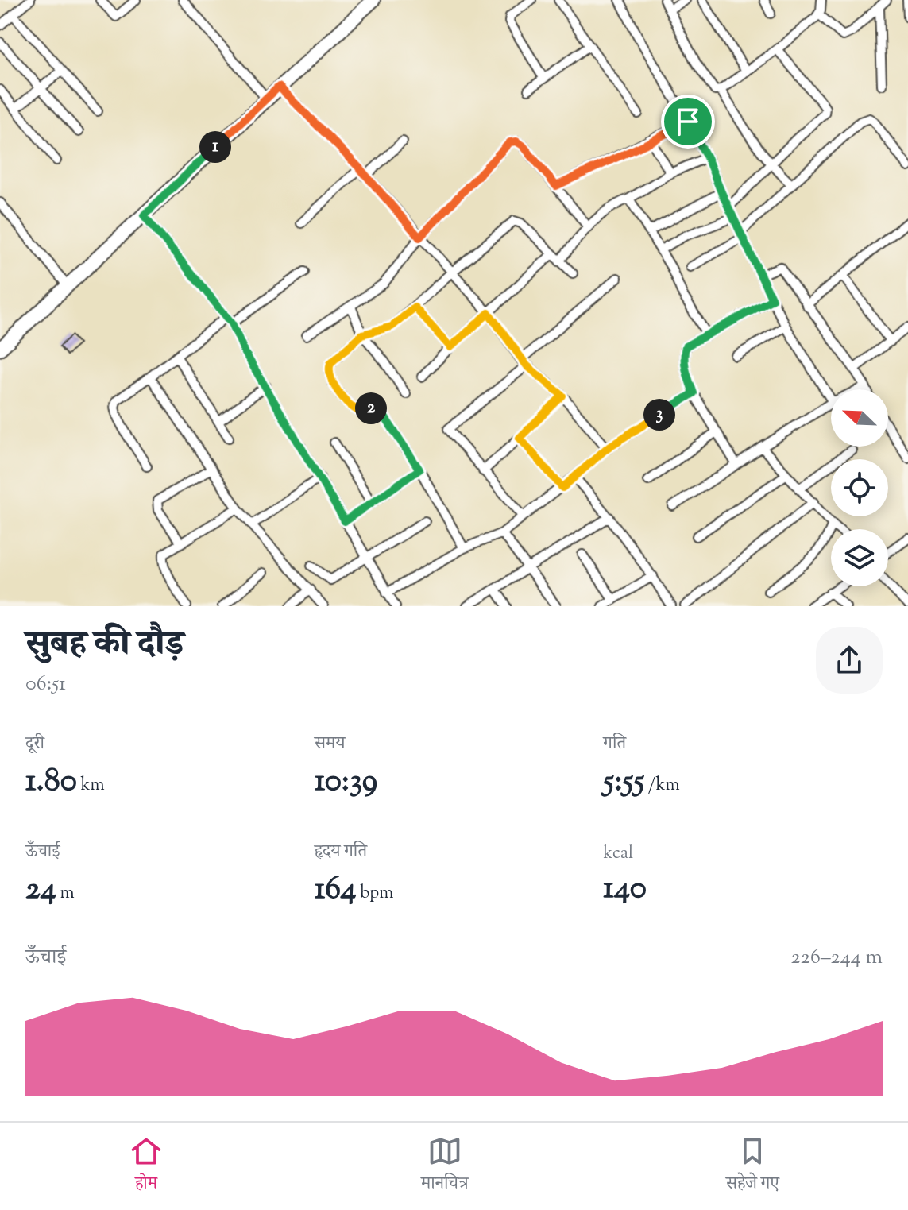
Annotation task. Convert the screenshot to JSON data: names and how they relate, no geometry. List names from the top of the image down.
{
  "north": "top left",
  "page": {
    "pins": ["1", "2", "3"],
    "heading": ["सुबह की दौड़", "06:51"],
    "stats": [
      ["दूरी", "1.80 km"],
      ["समय", "10:39"],
      ["गति", "5:55 /km"],
      ["ऊँचाई", "24 m"],
      ["हृदय गति", "164 bpm"],
      ["kcal", "140"]
    ],
    "chart": ["ऊँचाई", "226–244 m"],
    "tabs": ["होम", "मानचित्र", "सहेजे गए"]
  }
}
